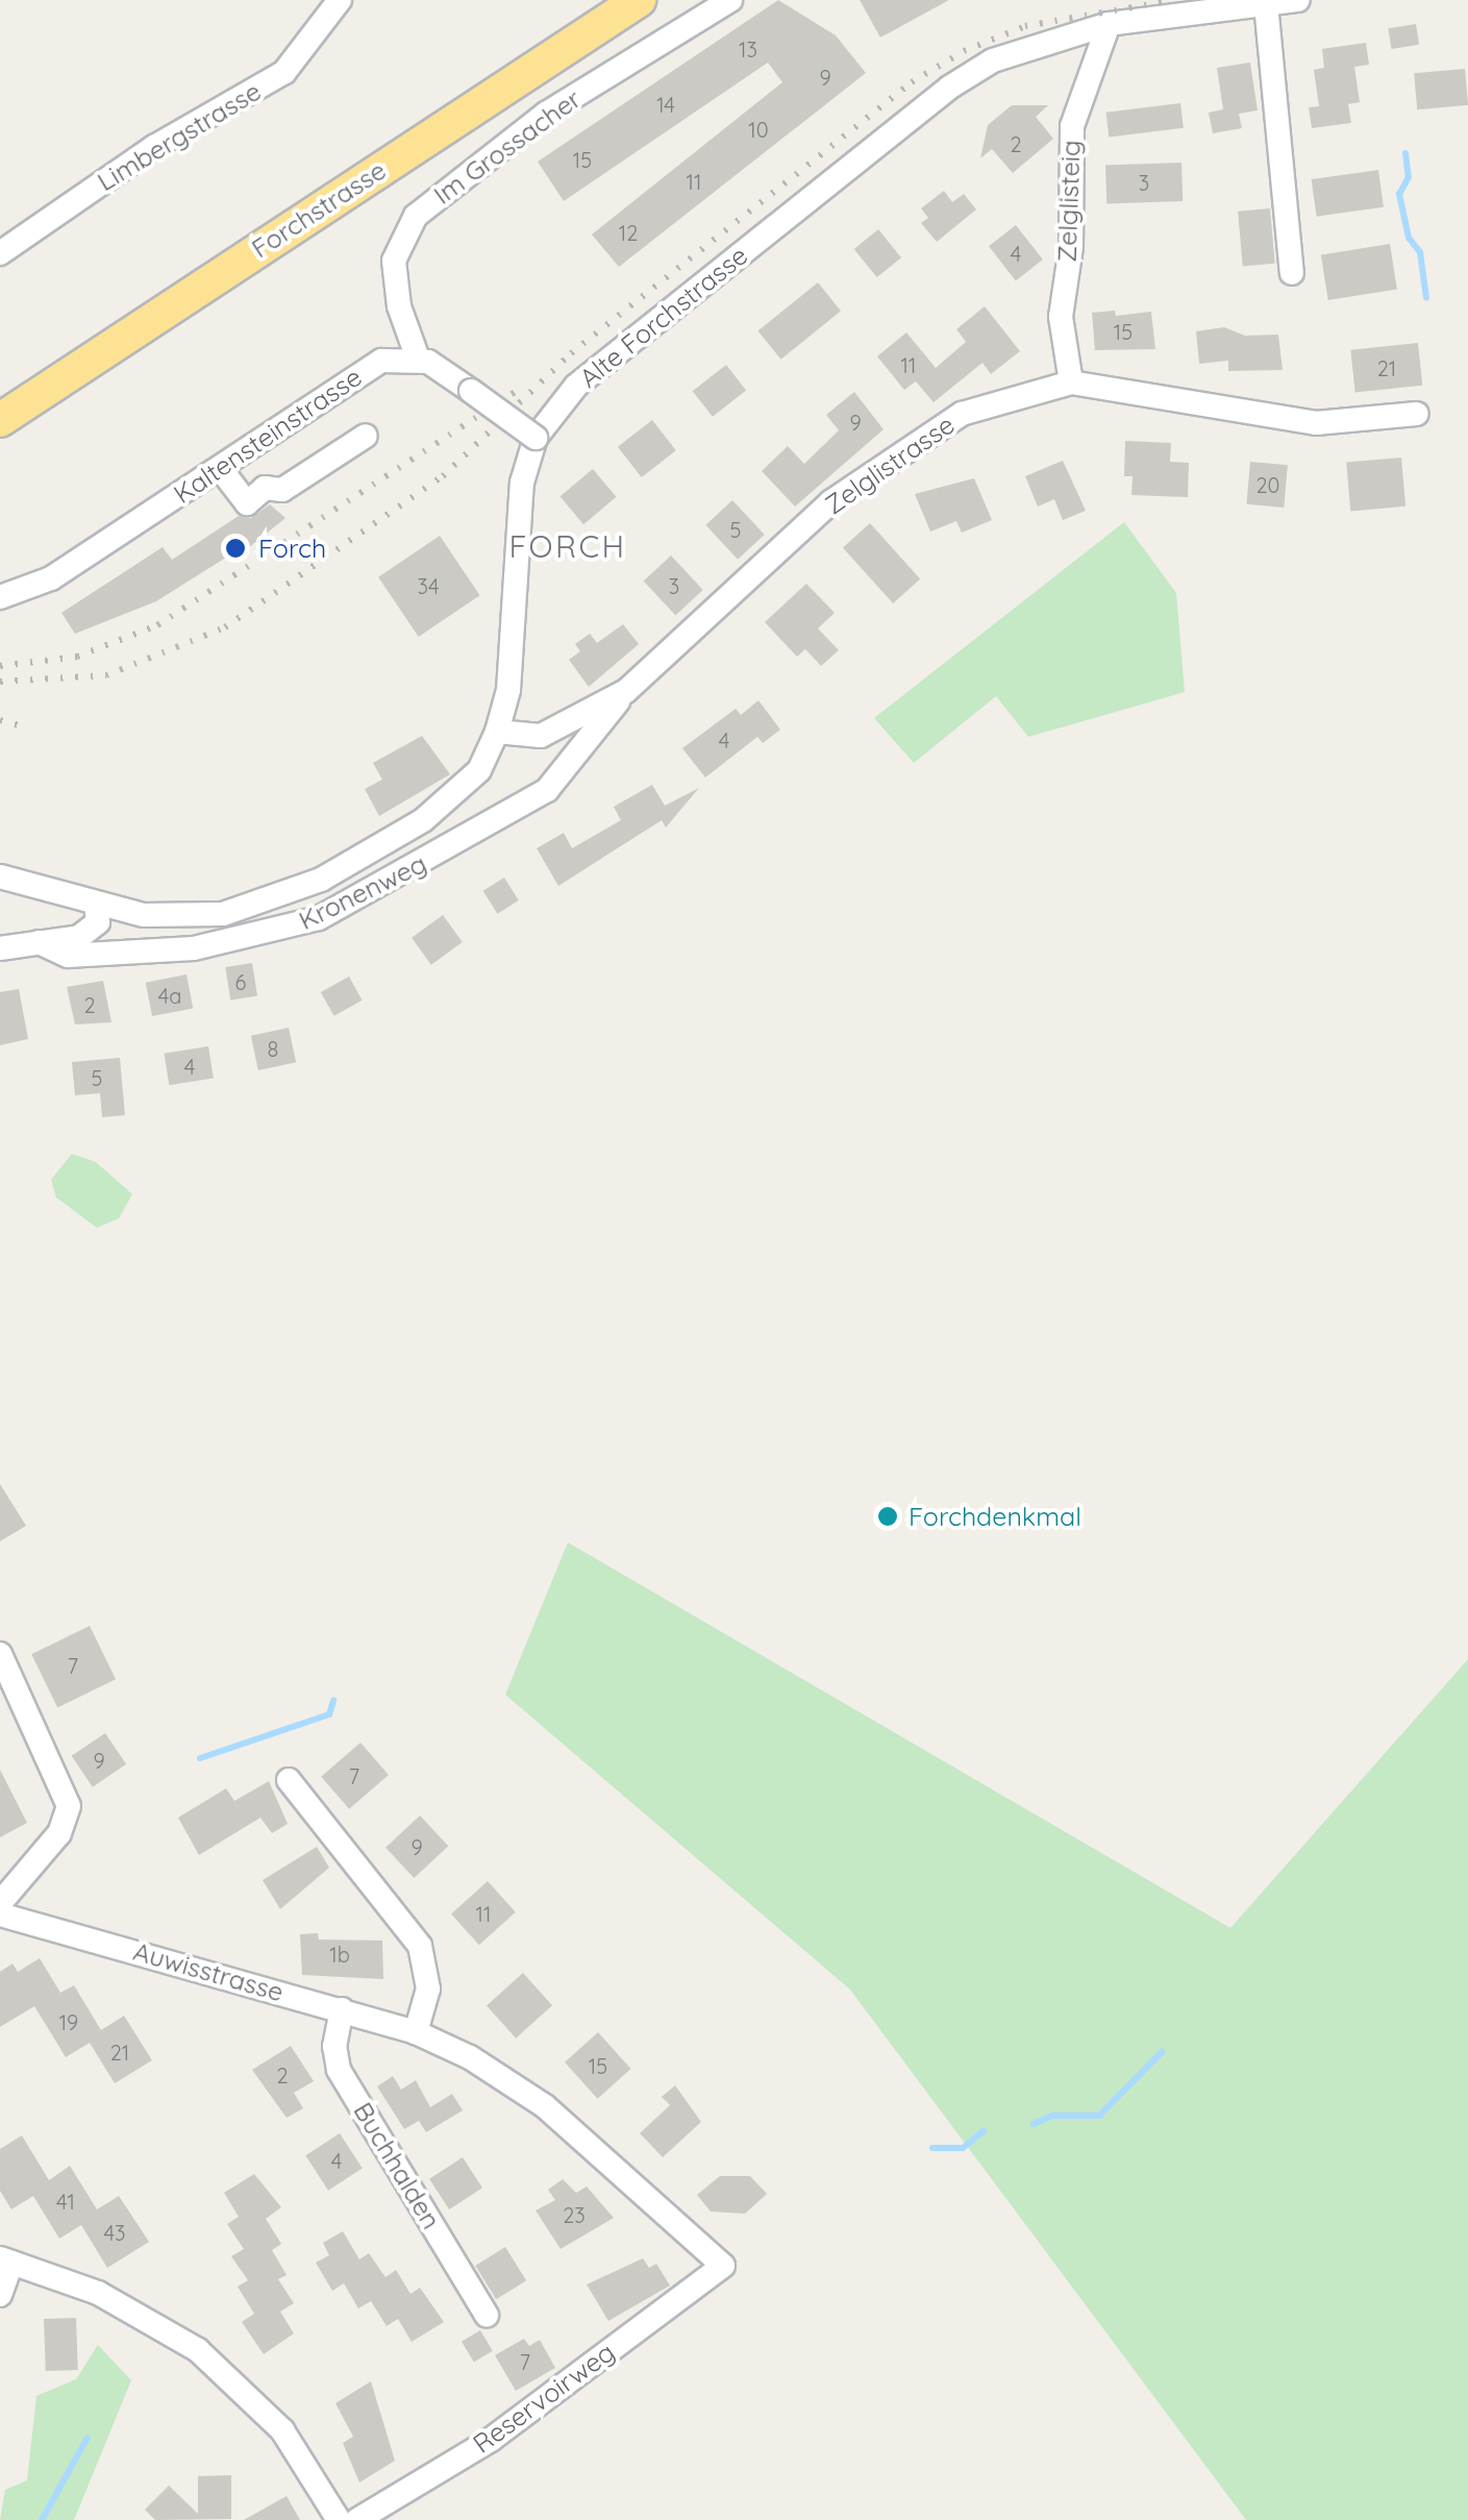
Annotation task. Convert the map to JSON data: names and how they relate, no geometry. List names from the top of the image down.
{
  "streets": {
    "highway": ["Forchstrasse"],
    "street": [
      "Limbergstrasse",
      "Im Grossacher",
      "Zelglisteig",
      "Alte Forchstrasse",
      "Kaltensteinstrasse",
      "Zelglistrasse",
      "Kronenweg",
      "Auwisstrasse",
      "Buchhalden",
      "Reservoirweg"
    ]
  },
  "crossings": [
    ["Im Grossacher", "Kaltensteinstrasse"],
    ["Zelglisteig", "Alte Forchstrasse"],
    ["Zelglisteig", "Zelglistrasse"],
    ["Alte Forchstrasse", "Zelglistrasse"],
    ["Alte Forchstrasse", "Kronenweg"],
    ["Zelglistrasse", "Kronenweg"],
    ["Auwisstrasse", "Buchhalden"],
    ["Auwisstrasse", "Reservoirweg"]
  ],
  "districts": ["FORCH"],
  "places": ["Forch", "Forchdenkmal"],
  "house_numbers": [
    "13",
    "9",
    "14",
    "10",
    "2",
    "15",
    "11",
    "3",
    "12",
    "4",
    "15",
    "11",
    "21",
    "9",
    "20",
    "5",
    "34",
    "3",
    "4",
    "6",
    "4a",
    "2",
    "8",
    "4",
    "5",
    "7",
    "9",
    "7",
    "9",
    "11",
    "1b",
    "19",
    "21",
    "15",
    "2",
    "4",
    "41",
    "23",
    "43",
    "7"
  ]
}
